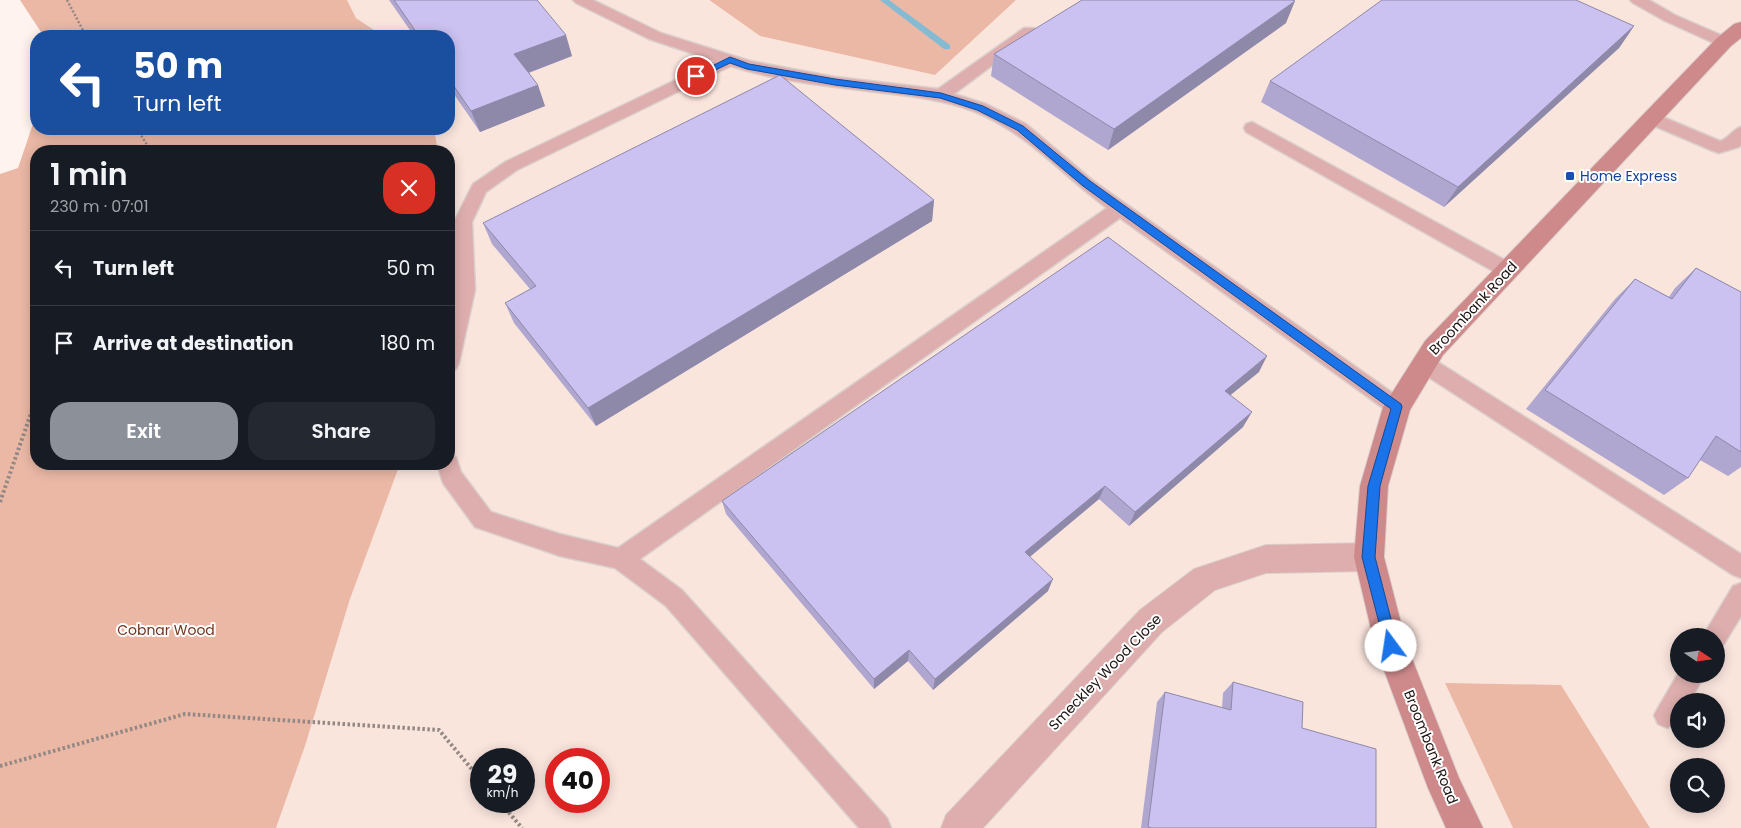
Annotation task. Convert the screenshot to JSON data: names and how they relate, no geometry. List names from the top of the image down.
{
  "streets": {
    "street": ["Broombank Road", "Smeckley Wood Close"]
  },
  "crossings": [
    ["Broombank Road", "Smeckley Wood Close"]
  ],
  "parks": ["Cobnar Wood"],
  "places": {
    "transit": ["Home Express"]
  },
  "north": "right",
  "page": {
    "turn": ["50 m", "Turn left"],
    "heading": ["1 min", "230 m · 07:01"],
    "list": [
      {
        "name": "Turn left",
        "value": "50 m"
      },
      {
        "name": "Arrive at destination",
        "value": "180 m"
      }
    ],
    "buttons": ["Exit", "Share"],
    "speed": "29 km/h",
    "limit": "40"
  }
}
